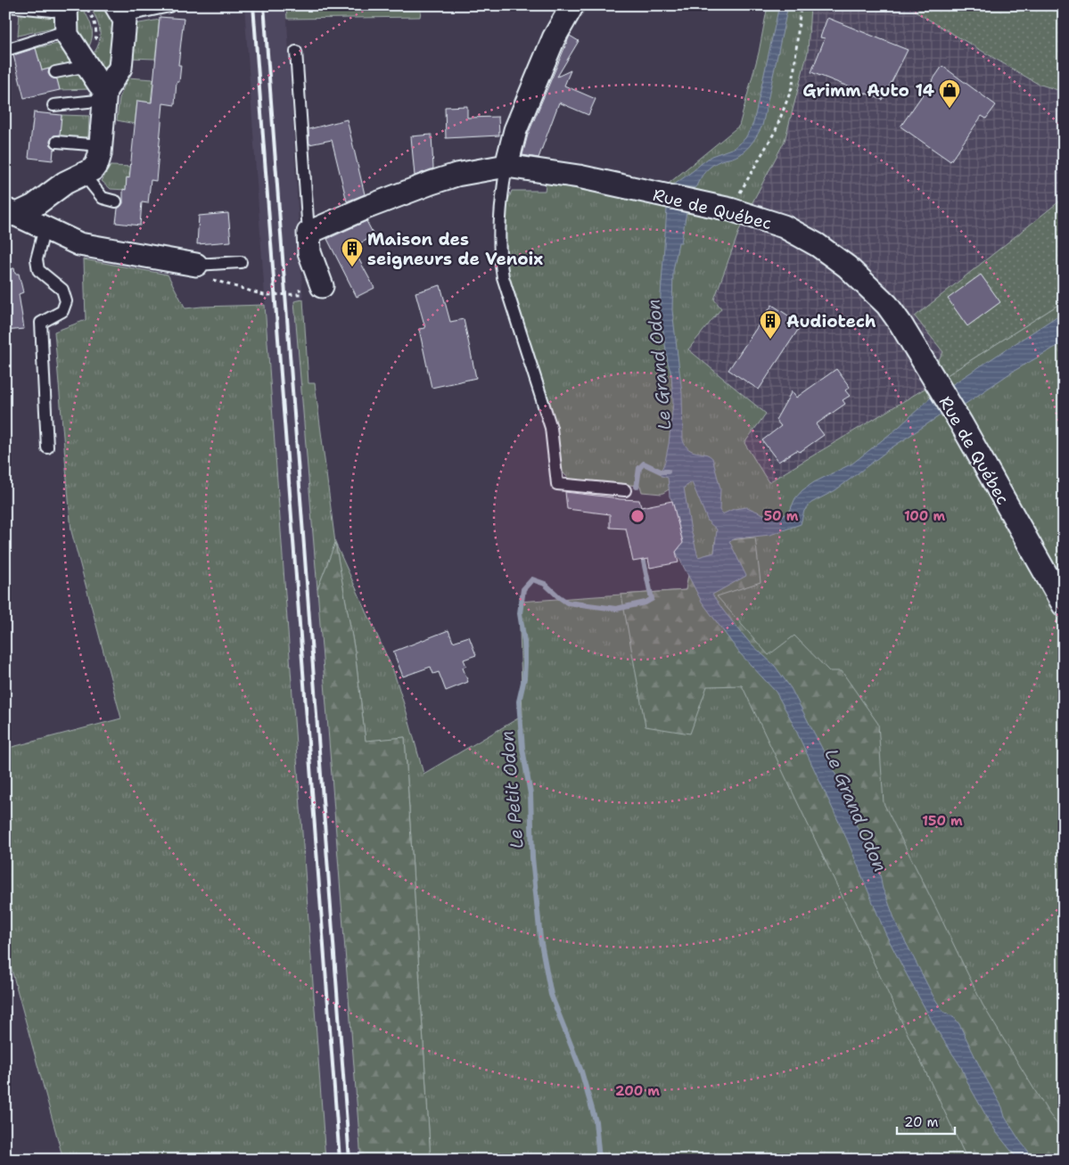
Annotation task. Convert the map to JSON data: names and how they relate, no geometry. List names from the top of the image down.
{
  "streets": {
    "street": ["Rue de Québec"]
  },
  "water": ["Le Grand Odon", "Le Petit Odon"],
  "places": {
    "shop": ["Grimm Auto 14"],
    "building": ["Maison des seigneurs de Venoix", "Audiotech"]
  },
  "scale_bar": "20 m",
  "rings": [
    "50 m",
    "100 m",
    "150 m",
    "200 m"
  ]
}
